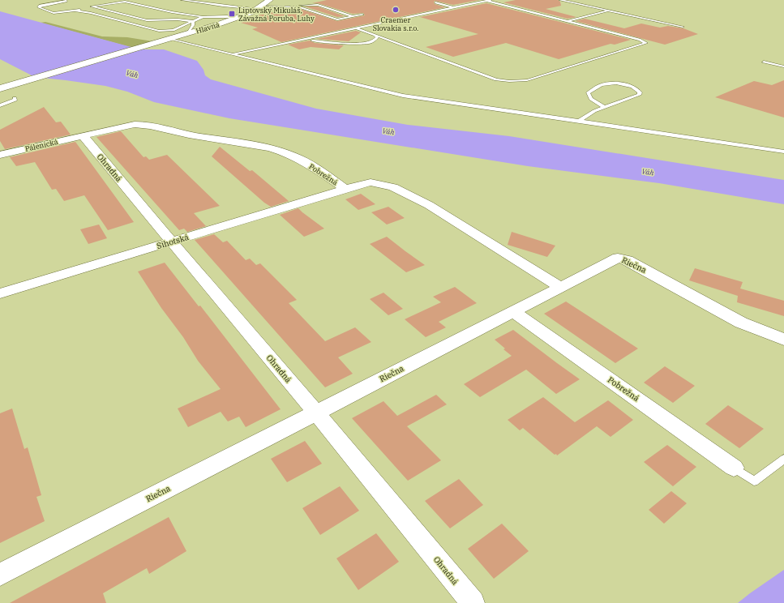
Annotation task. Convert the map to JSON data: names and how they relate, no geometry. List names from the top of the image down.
{
  "streets": {
    "street": [
      "Hlavná",
      "Pálenická",
      "Ohradná",
      "Pobrežná",
      "Sihotská",
      "Riečna"
    ]
  },
  "crossings": [
    ["Pálenická", "Ohradná"],
    ["Pálenická", "Pobrežná"],
    ["Ohradná", "Pobrežná"],
    ["Ohradná", "Sihotská"],
    ["Ohradná", "Riečna"],
    ["Pobrežná", "Sihotská"],
    ["Pobrežná", "Riečna"]
  ],
  "water": ["Váh"],
  "places": {
    "other": ["Craemer Slovakia s.r.o."],
    "transit": ["Liptovský Mikuláš, Závažná Poruba, Luhy"]
  }
}
